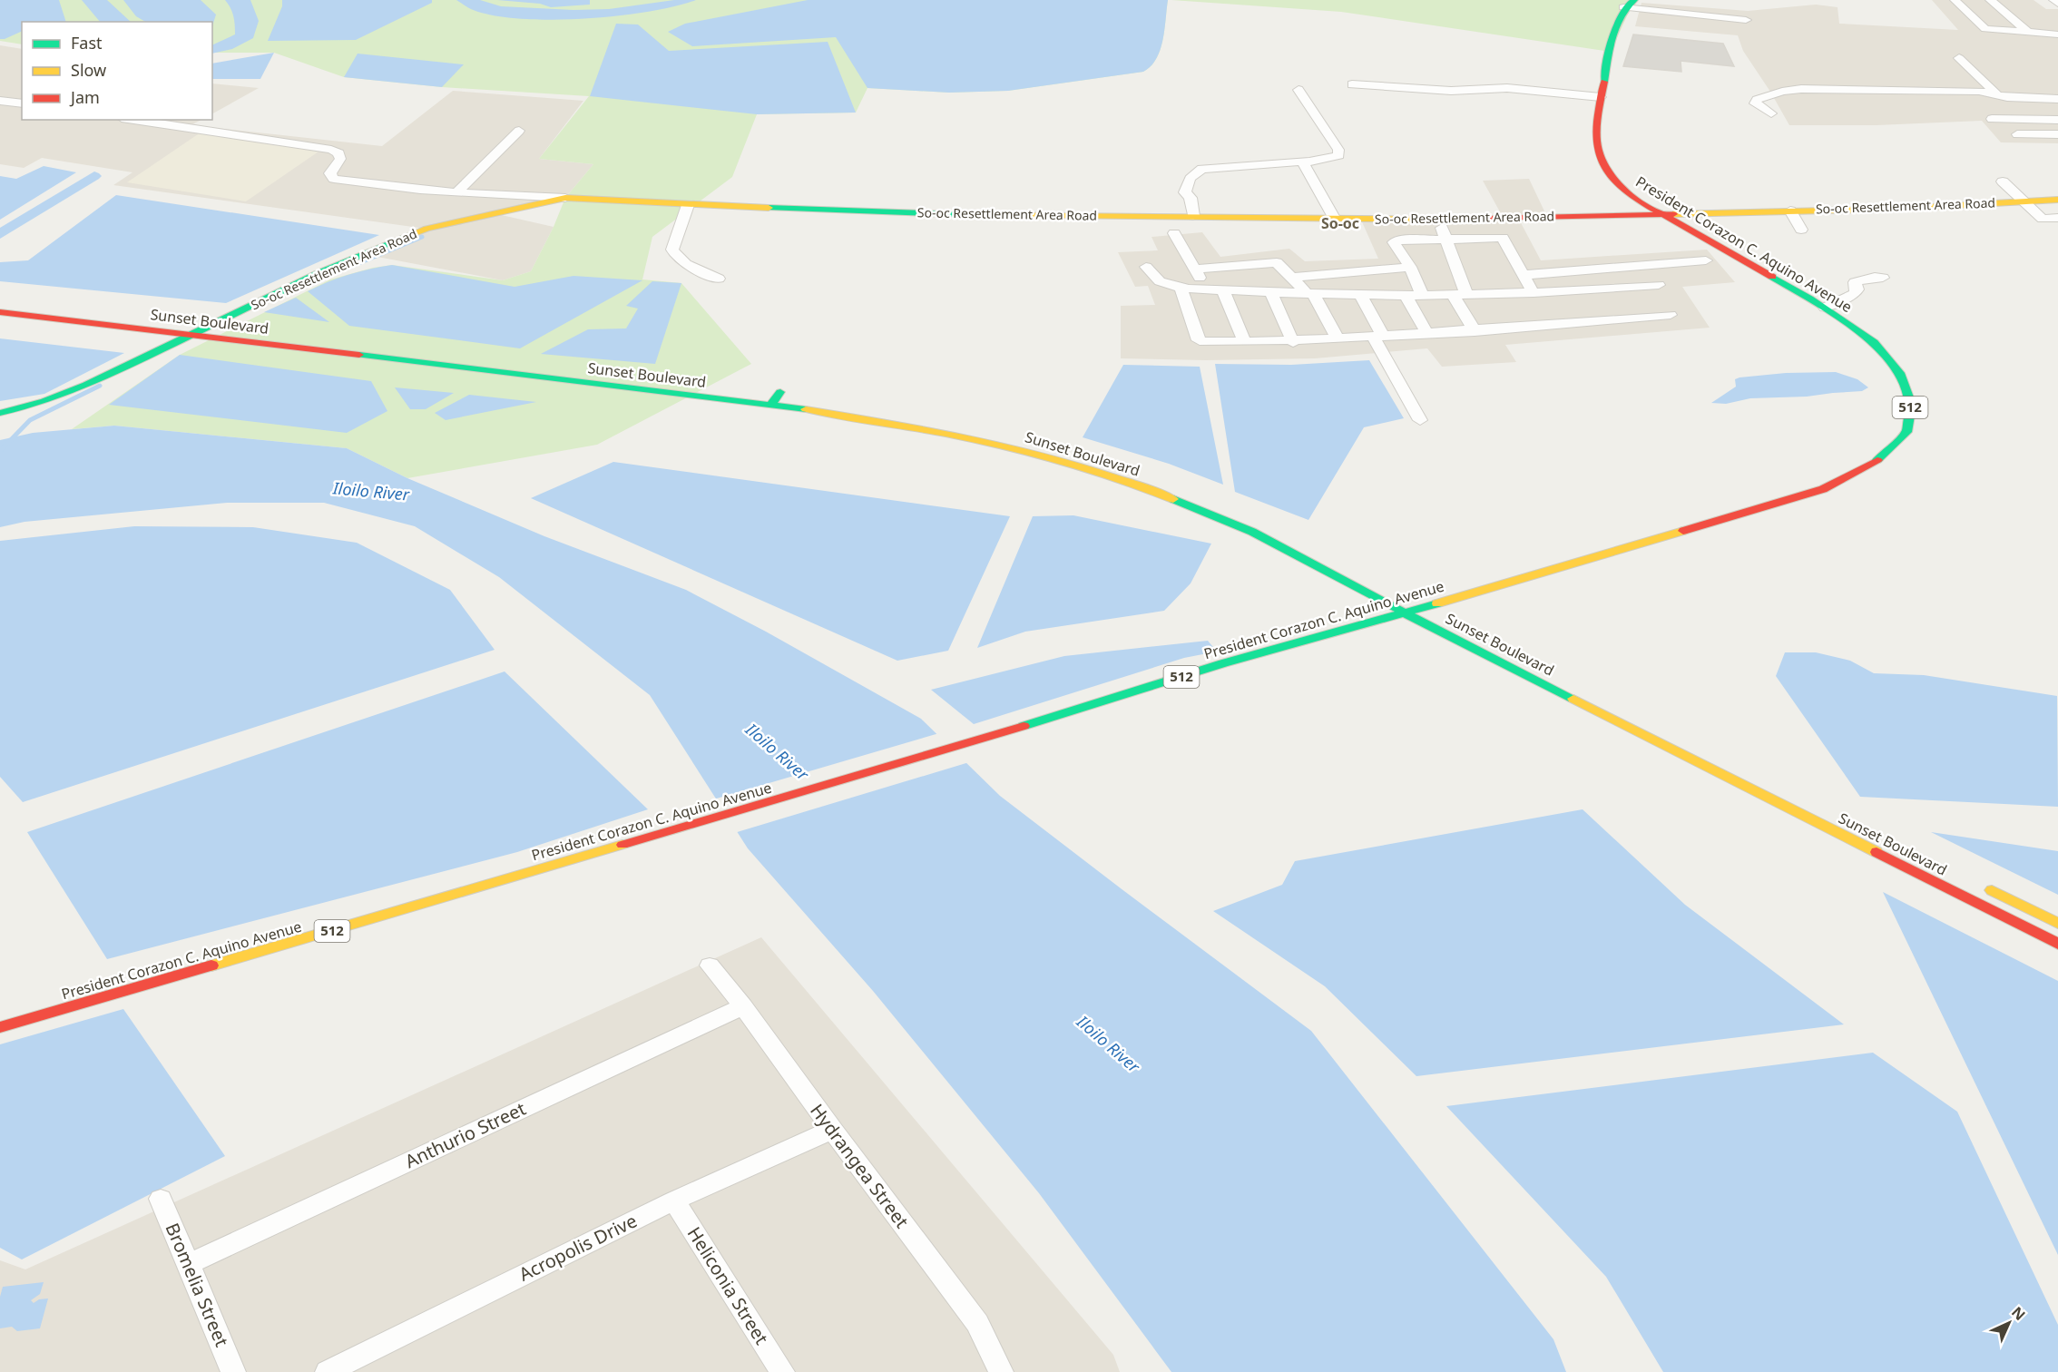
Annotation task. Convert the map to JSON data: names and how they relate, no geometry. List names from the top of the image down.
{
  "streets": {
    "main road": [
      "So-oc Resettlement Area Road",
      "President Corazon C. Aquino Avenue",
      "Sunset Boulevard",
      "512"
    ],
    "street": [
      "Anthurio Street",
      "Hydrangea Street",
      "Acropolis Drive",
      "Bromelia Street",
      "Heliconia Street"
    ]
  },
  "crossings": [
    ["So-oc Resettlement Area Road", "President Corazon C. Aquino Avenue"],
    ["So-oc Resettlement Area Road", "Sunset Boulevard"],
    ["President Corazon C. Aquino Avenue", "Sunset Boulevard"],
    ["Anthurio Street", "Hydrangea Street"],
    ["Anthurio Street", "Bromelia Street"],
    ["Hydrangea Street", "Acropolis Drive"],
    ["Acropolis Drive", "Heliconia Street"]
  ],
  "districts": ["So-oc"],
  "water": ["Iloilo River"],
  "legend": ["Fast", "Slow", "Jam"],
  "north": "top right"
}
